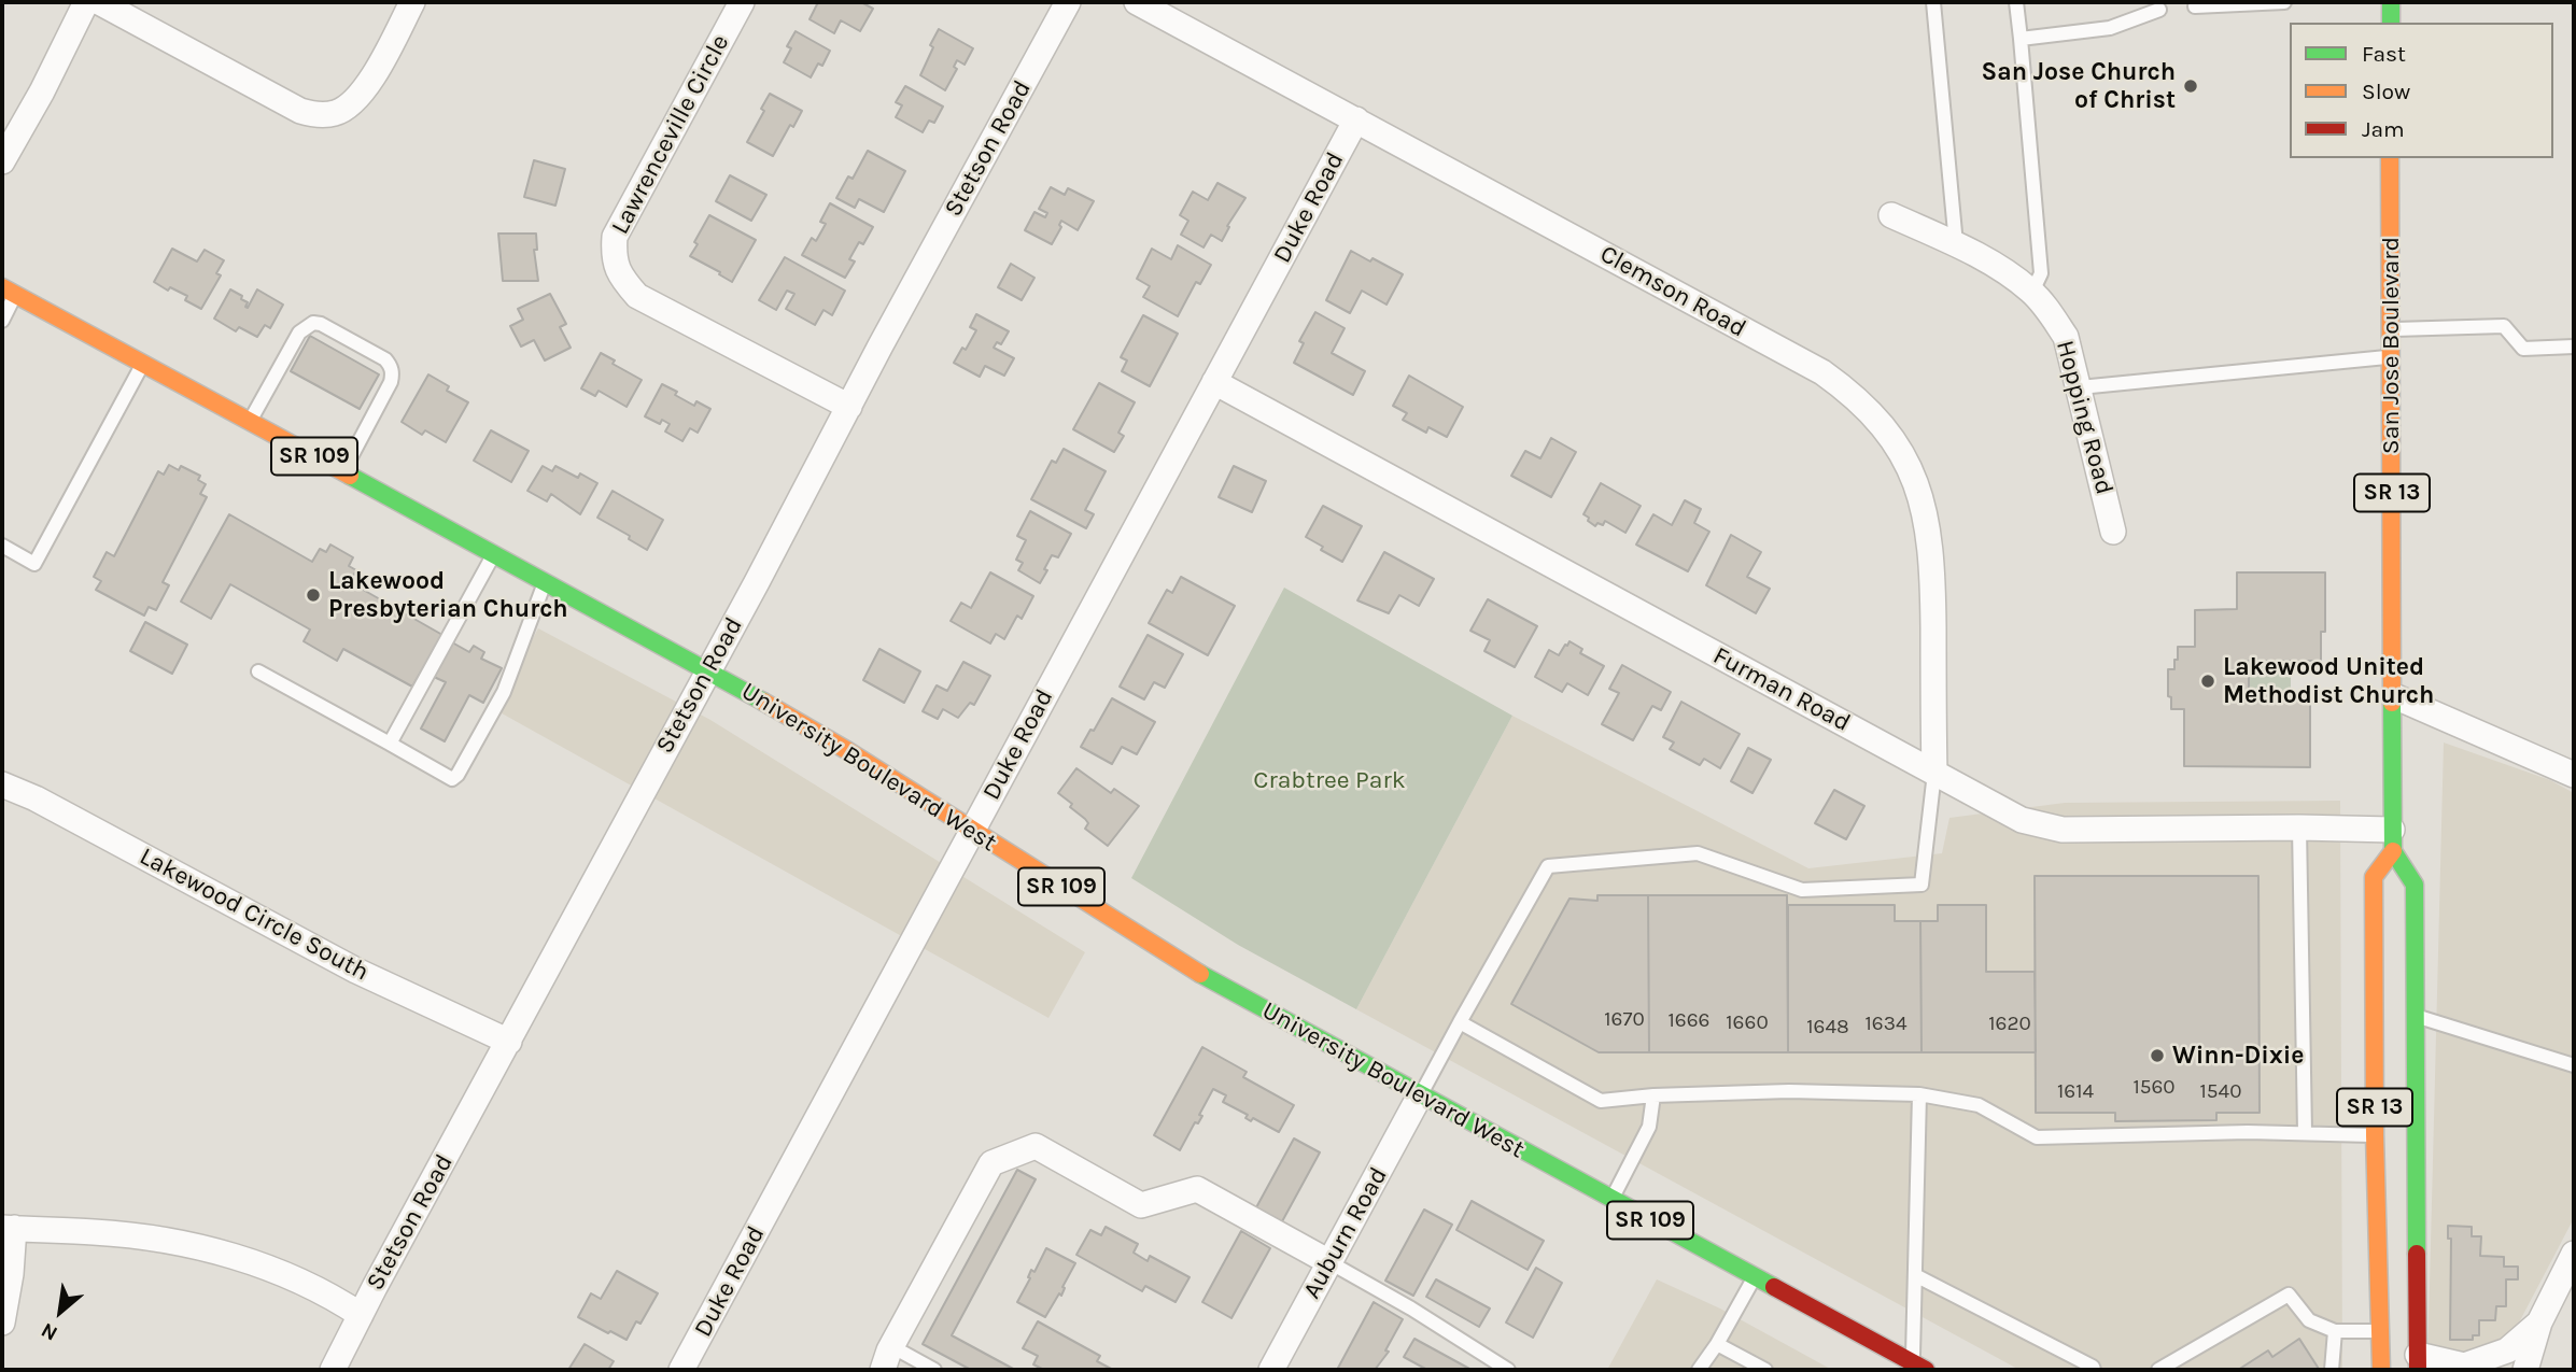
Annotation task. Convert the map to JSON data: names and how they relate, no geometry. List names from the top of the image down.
{
  "streets": {
    "main road": [
      "San Jose Boulevard",
      "SR 109",
      "SR 13",
      "University Boulevard West"
    ],
    "street": [
      "Lawrenceville Circle",
      "Stetson Road",
      "Duke Road",
      "Clemson Road",
      "Hopping Road",
      "Furman Road",
      "Lakewood Circle South",
      "Auburn Road"
    ]
  },
  "crossings": [
    ["Lawrenceville Circle", "Stetson Road"],
    ["Stetson Road", "University Boulevard West"],
    ["Stetson Road", "Lakewood Circle South"],
    ["Duke Road", "Clemson Road"],
    ["Duke Road", "Furman Road"],
    ["Duke Road", "University Boulevard West"],
    ["Clemson Road", "Furman Road"],
    ["San Jose Boulevard", "SR 13"],
    ["San Jose Boulevard", "Furman Road"],
    ["SR 13", "Furman Road"],
    ["University Boulevard West", "Auburn Road"]
  ],
  "parks": ["Crabtree Park"],
  "places": [
    "San Jose Church of Christ",
    "Lakewood Presbyterian Church",
    "Lakewood United Methodist Church",
    "Winn-Dixie"
  ],
  "house_numbers": [
    "1670",
    "1666",
    "1660",
    "1634",
    "1620",
    "1648",
    "1560",
    "1614",
    "1540"
  ],
  "legend": ["Fast", "Slow", "Jam"],
  "north": "bottom left"
}
